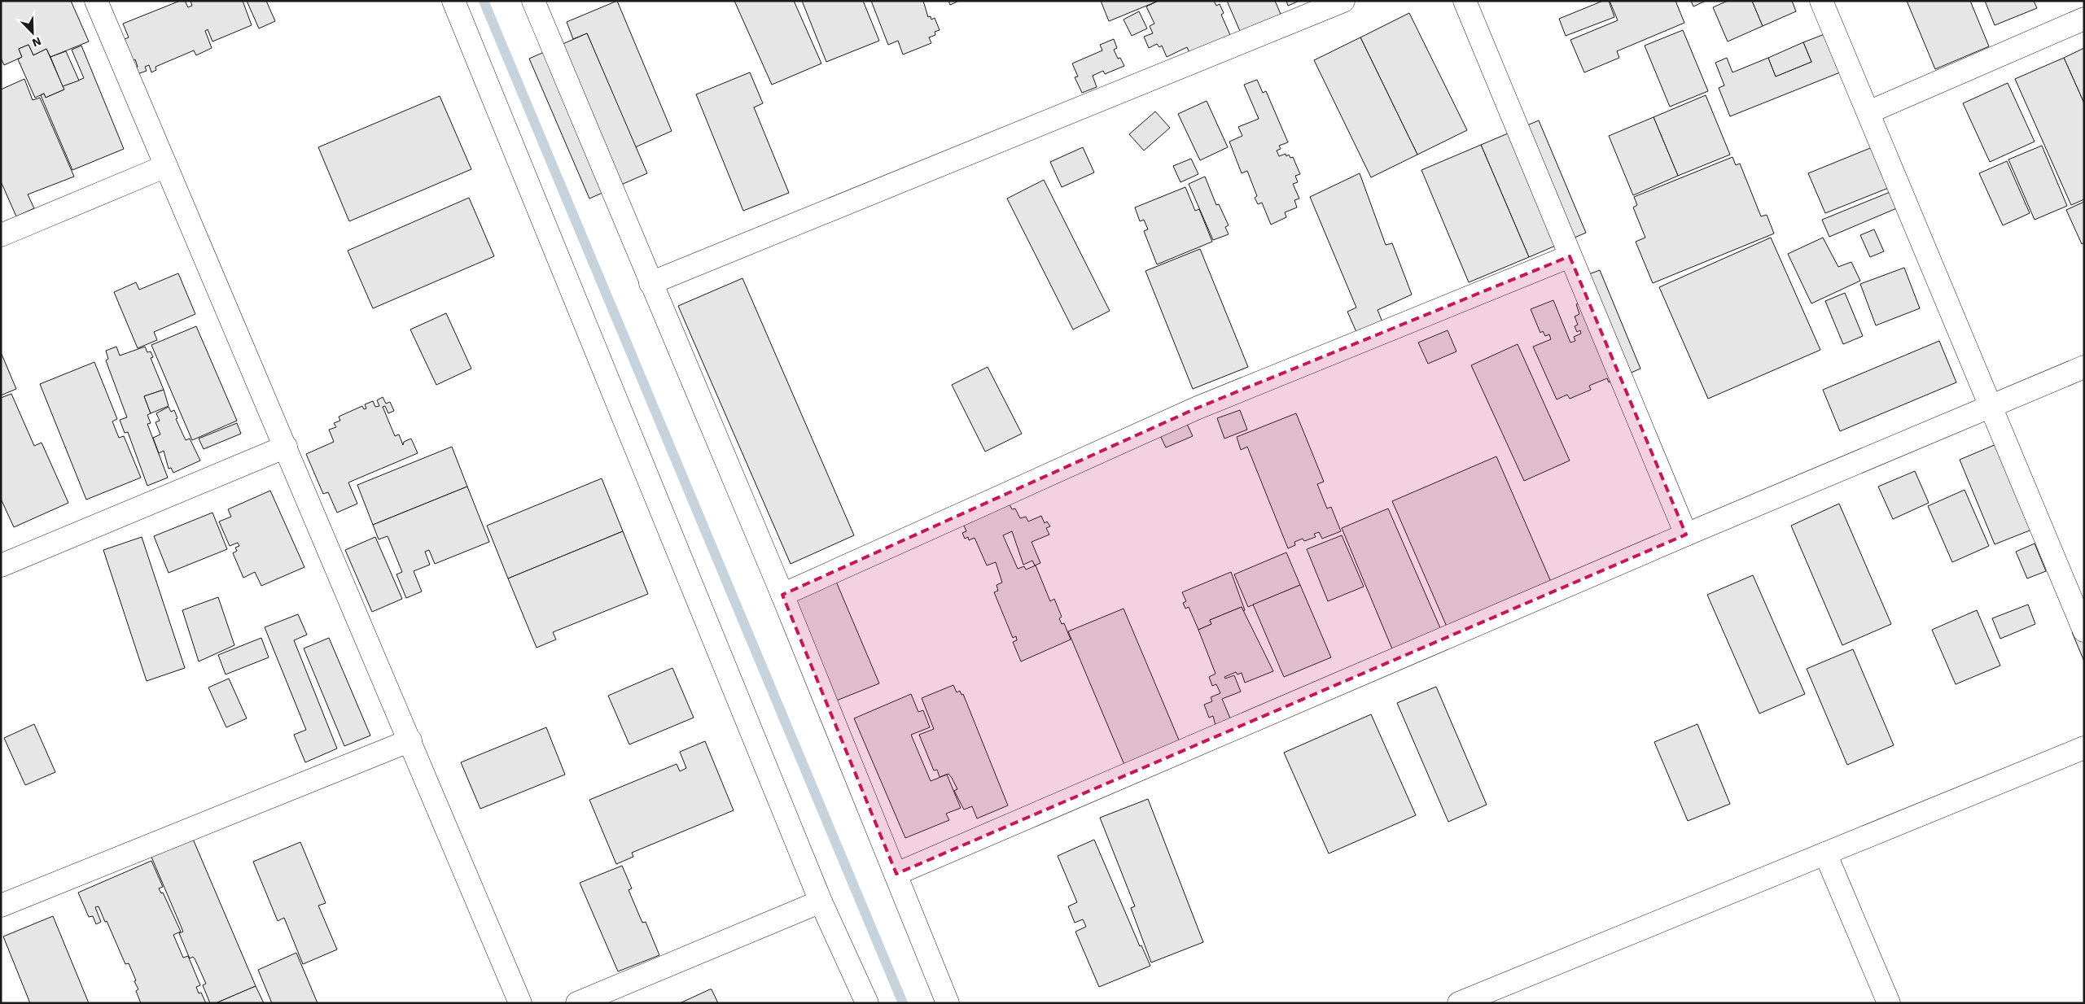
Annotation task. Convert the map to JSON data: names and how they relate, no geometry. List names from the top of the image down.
{
  "north": "bottom right"
}
